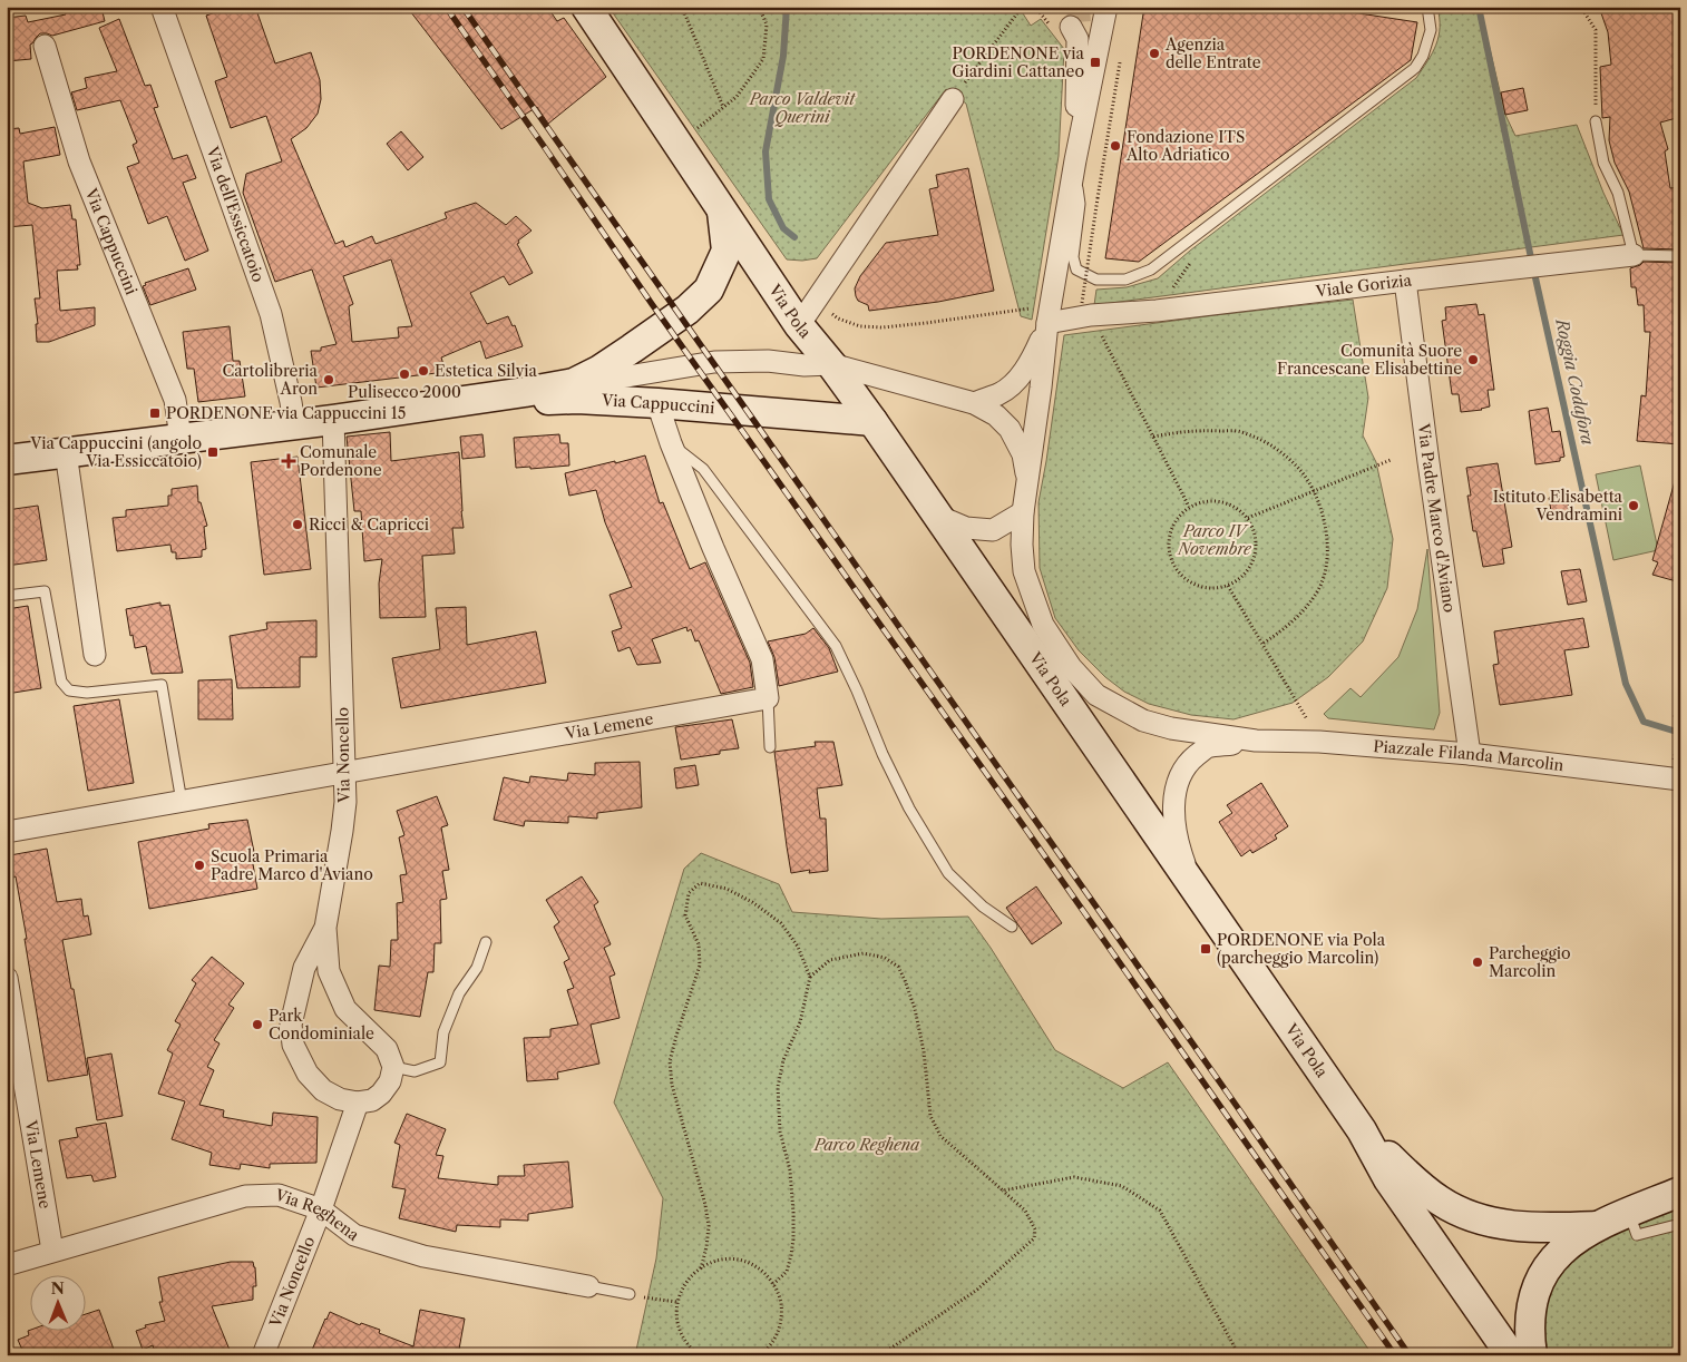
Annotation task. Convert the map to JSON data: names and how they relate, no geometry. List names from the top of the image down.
{
  "streets": {
    "main road": ["Via Cappuccini", "Via Pola"],
    "street": [
      "Via dell'Essiccatoio",
      "Viale Gorizia",
      "Via Padre Marco d'Aviano",
      "Via Lemene",
      "Via Noncello",
      "Piazzale Filanda Marcolin",
      "Via Reghena"
    ]
  },
  "crossings": [
    ["Via dell'Essiccatoio", "Via Cappuccini"],
    ["Via Cappuccini", "Via Pola"],
    ["Via Cappuccini", "Via Noncello"],
    ["Via Cappuccini", "Piazzale Filanda Marcolin"],
    ["Viale Gorizia", "Via Padre Marco d'Aviano"],
    ["Viale Gorizia", "Piazzale Filanda Marcolin"],
    ["Via Pola", "Piazzale Filanda Marcolin"],
    ["Via Padre Marco d'Aviano", "Piazzale Filanda Marcolin"],
    ["Via Lemene", "Via Noncello"],
    ["Via Lemene", "Via Reghena"],
    ["Via Noncello", "Via Reghena"]
  ],
  "water": ["Roggia Codafora"],
  "parks": ["Parco Valdevit Querini", "Parco IV Novembre", "Parco Reghena"],
  "places": {
    "other": [
      "Agenzia delle Entrate",
      "Fondazione ITS Alto Adriatico",
      "Comunità Suore Francescane Elisabettine",
      "Estetica Silvia",
      "Pulisecco 2000",
      "Cartolibreria Aron",
      "Istituto Elisabetta Vendramini",
      "Ricci & Capricci",
      "Scuola Primaria Padre Marco d'Aviano",
      "Parcheggio Marcolin",
      "Park Condominiale"
    ],
    "transit": [
      "PORDENONE via Giardini Cattaneo",
      "PORDENONE via Cappuccini 15",
      "Via Cappuccini (angolo Via Essiccatoio)",
      "PORDENONE via Pola (parcheggio Marcolin)"
    ],
    "health": ["Comunale Pordenone"]
  },
  "north": "top"
}
